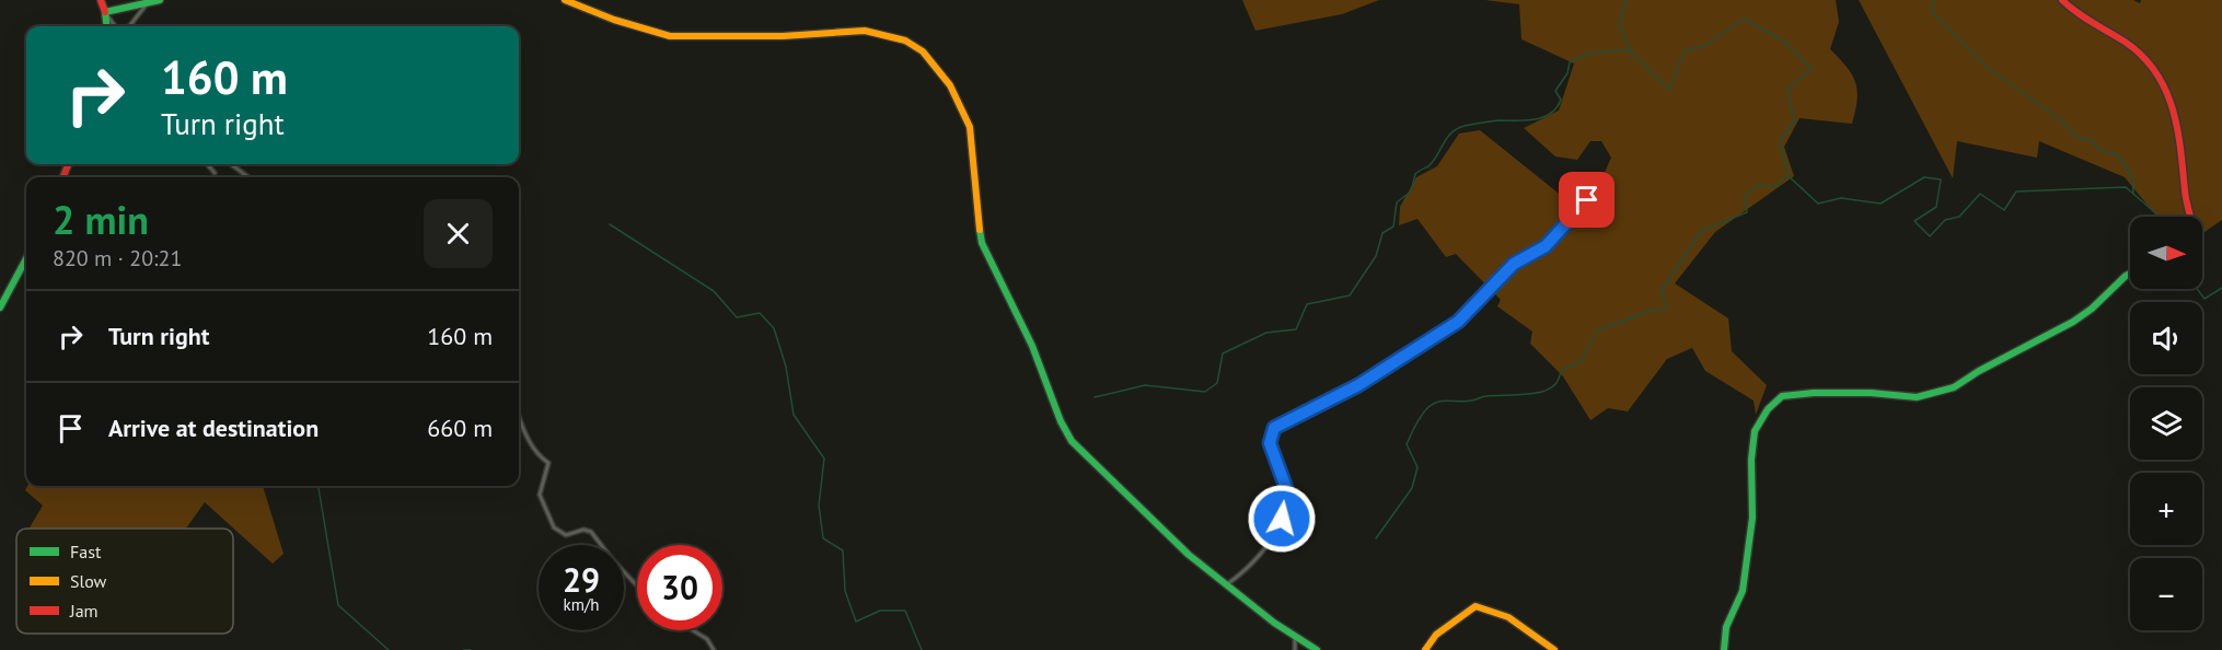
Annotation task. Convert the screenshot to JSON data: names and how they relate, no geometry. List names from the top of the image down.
{
  "legend": ["Fast", "Slow", "Jam"],
  "north": "right",
  "page": {
    "turn": ["160 m", "Turn right"],
    "heading": ["2 min", "820 m · 20:21"],
    "map_buttons": ["+", "−"],
    "list": [
      {
        "name": "Turn right",
        "value": "160 m"
      },
      {
        "name": "Arrive at destination",
        "value": "660 m"
      }
    ],
    "speed": "29 km/h",
    "limit": "30"
  }
}
